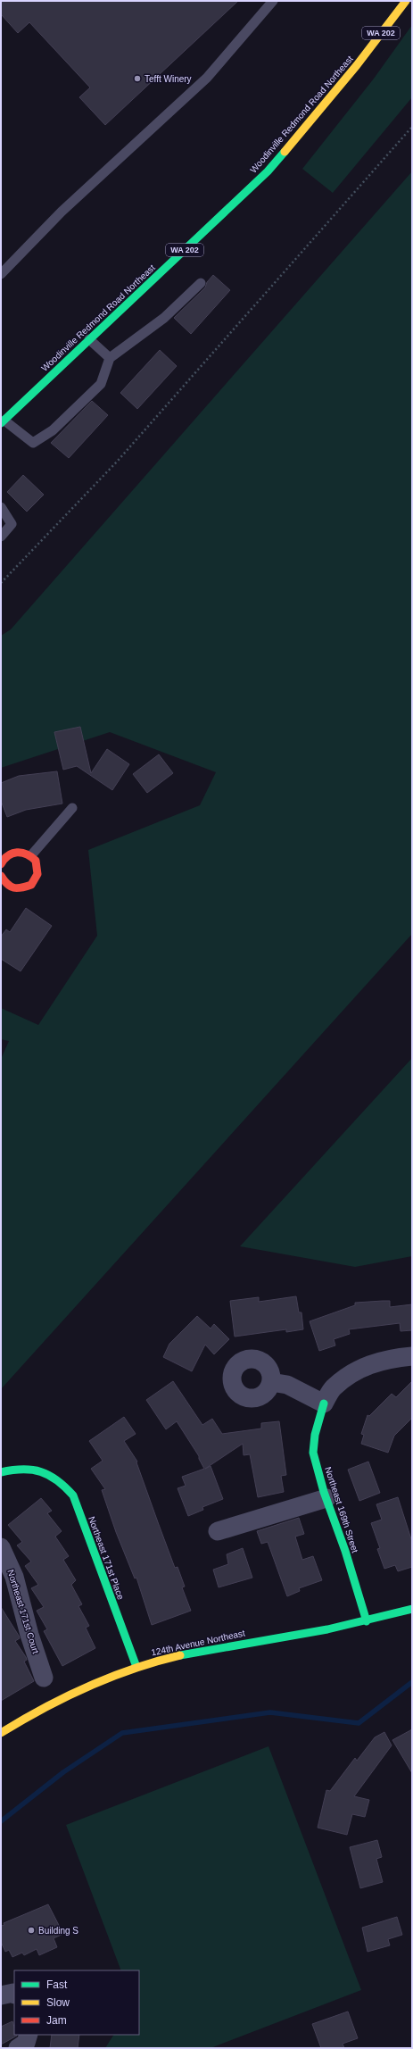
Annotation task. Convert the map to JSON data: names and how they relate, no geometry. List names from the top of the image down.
{
  "streets": {
    "street": [
      "WA 202",
      "Woodinville Redmond Road Northeast",
      "Northeast 169th Street",
      "Northeast 171st Place",
      "Northeast 171st Court",
      "124th Avenue Northeast"
    ]
  },
  "crossings": [
    ["Northeast 169th Street", "124th Avenue Northeast"],
    ["Northeast 171st Place", "124th Avenue Northeast"]
  ],
  "places": ["Tefft Winery", "Building S"],
  "legend": ["Fast", "Slow", "Jam"]
}
